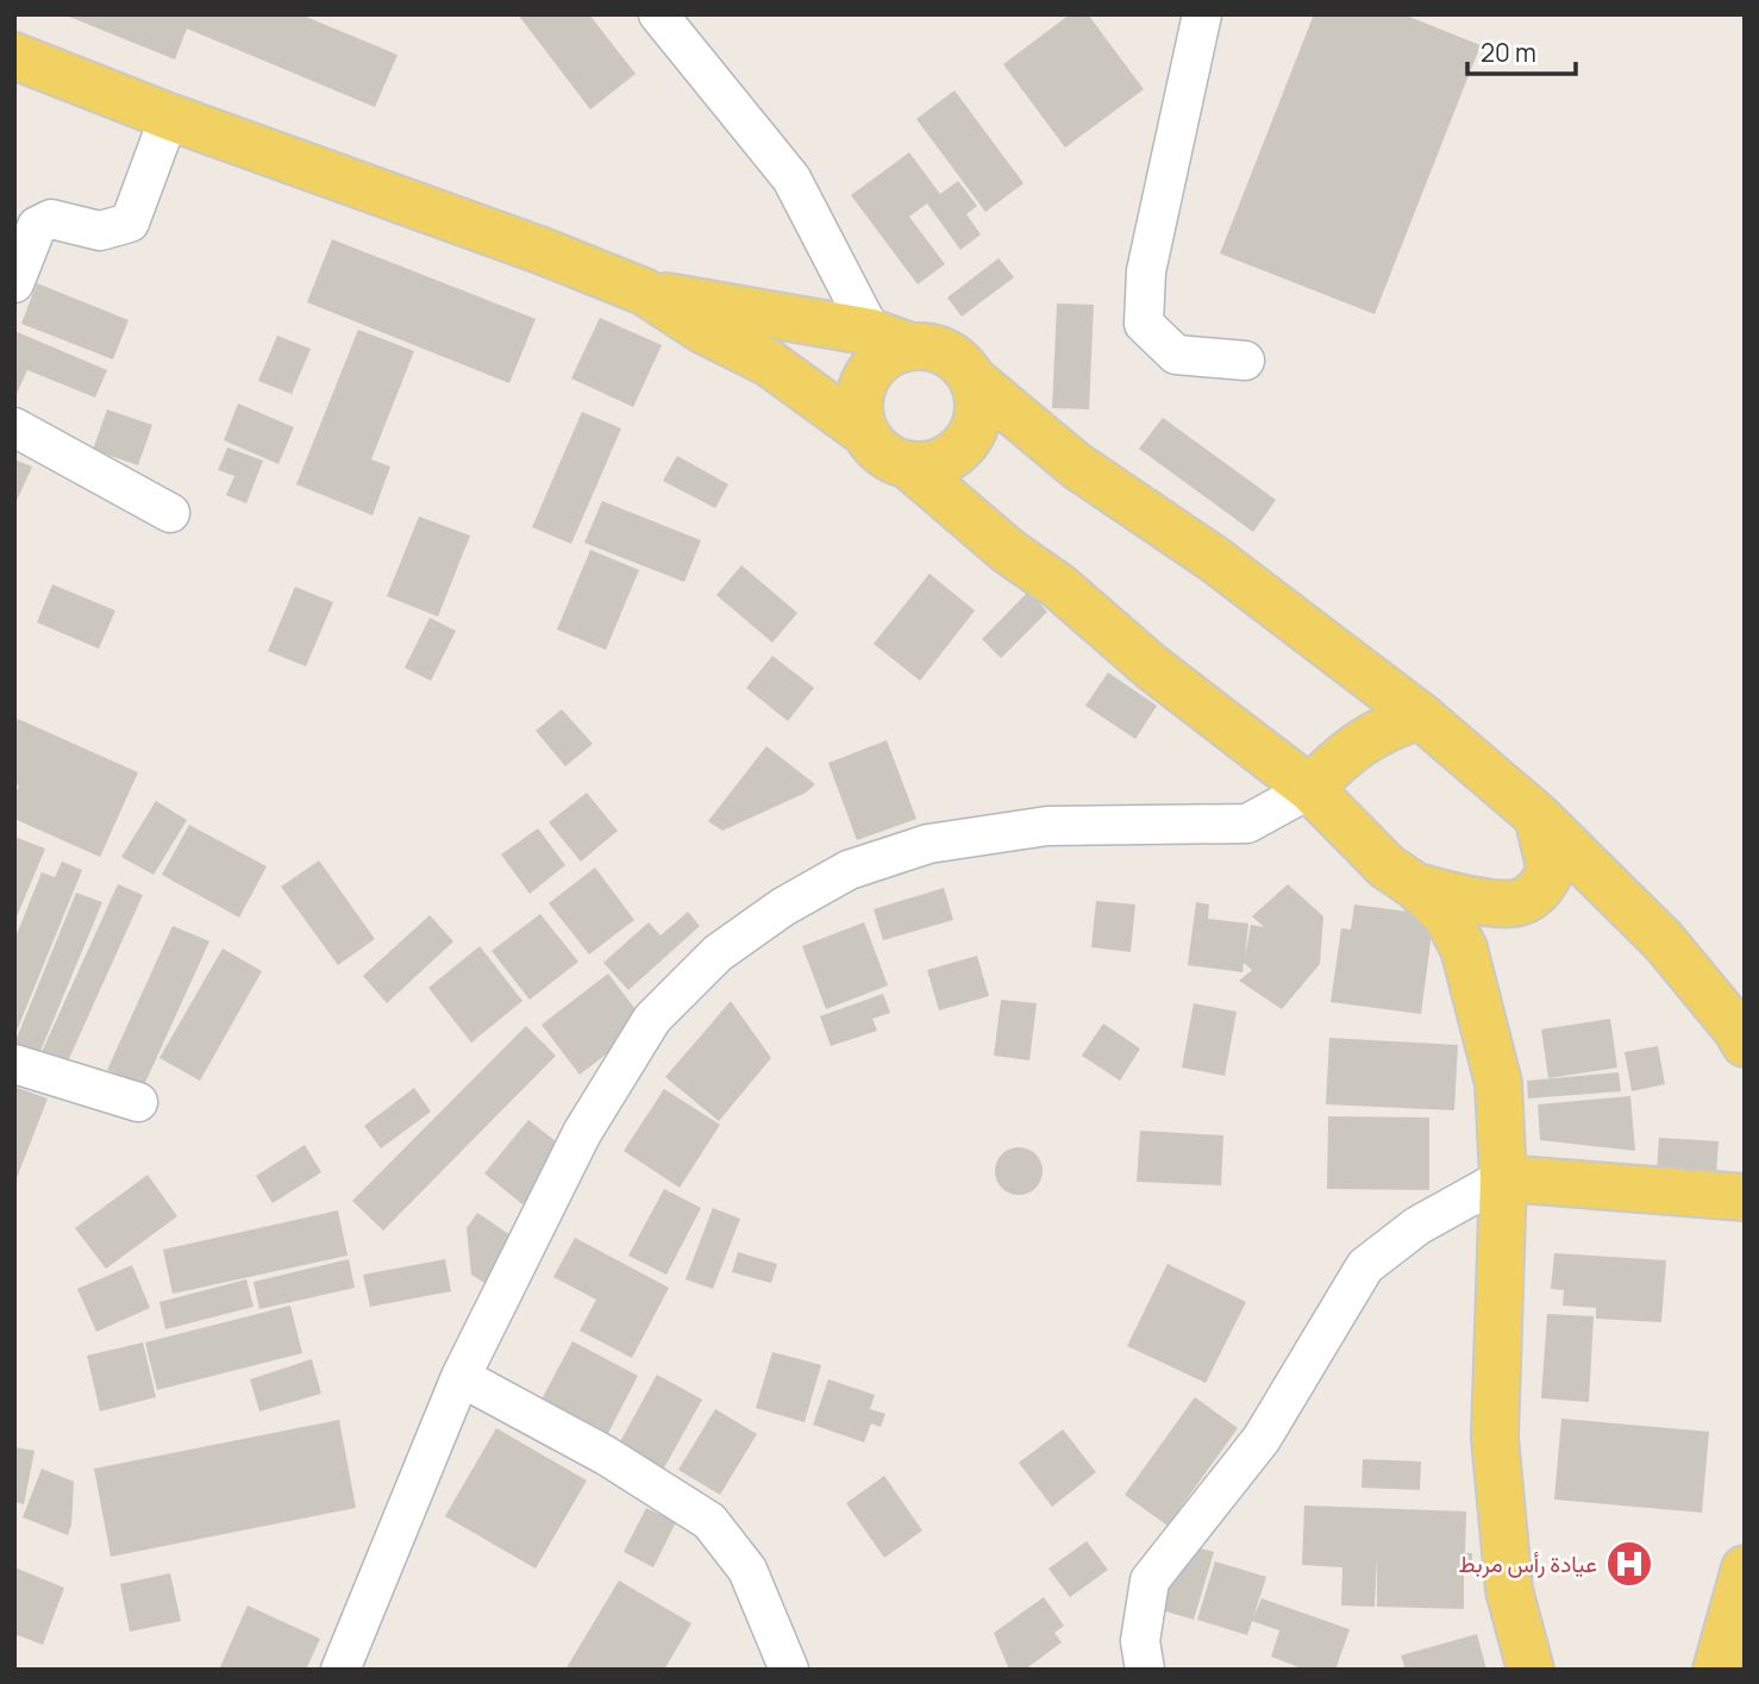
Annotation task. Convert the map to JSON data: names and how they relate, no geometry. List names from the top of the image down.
{
  "places": {
    "hospital": ["عيادة رأس مربط"]
  },
  "scale_bar": "20 m"
}
